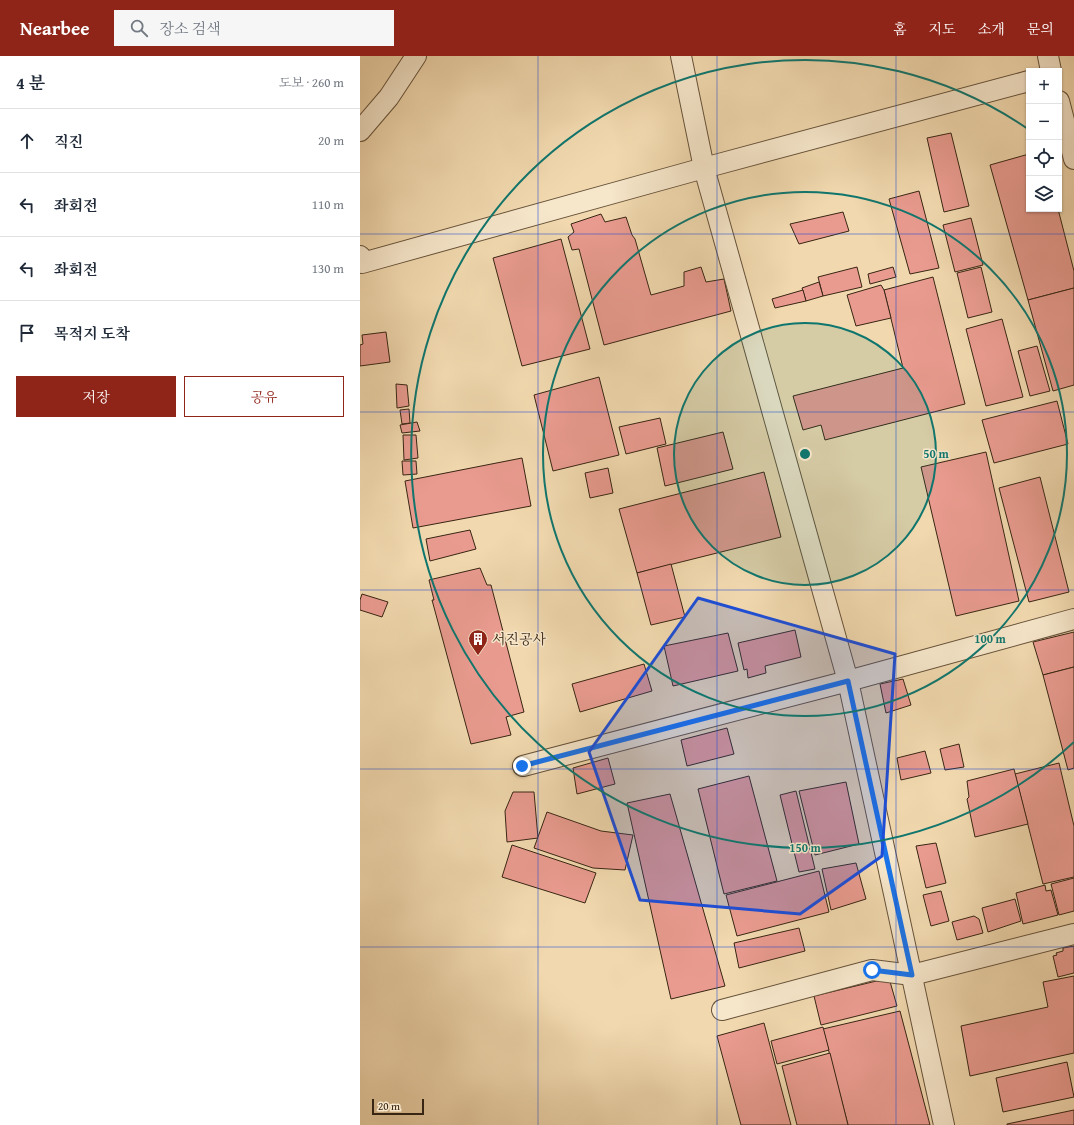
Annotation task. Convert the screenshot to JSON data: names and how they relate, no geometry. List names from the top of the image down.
{
  "places": {
    "building": ["서진공사"]
  },
  "scale_bar": "20 m",
  "page": {
    "header": "Nearbee",
    "search": "장소 검색",
    "nav": [
      "홈",
      "지도",
      "소개",
      "문의"
    ],
    "heading": ["4 분", "도보 · 260 m"],
    "map_buttons": ["+", "−"],
    "list": [
      ["직진", "20 m"],
      ["좌회전", "110 m"],
      ["좌회전", "130 m"],
      "목적지 도착"
    ],
    "buttons": ["저장", "공유"],
    "scale": "20 m"
  },
  "rings": ["50 m", "100 m", "150 m"]
}
